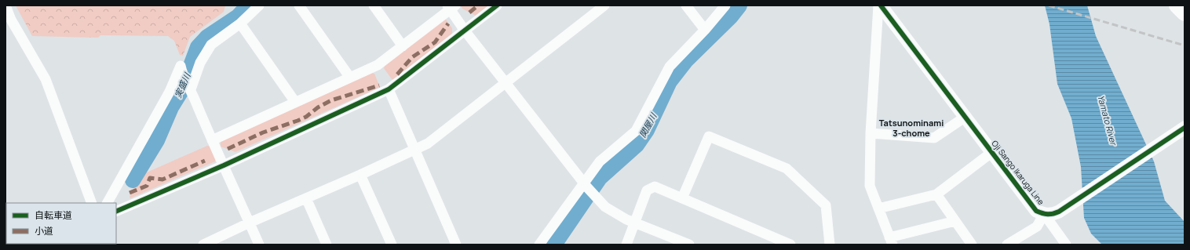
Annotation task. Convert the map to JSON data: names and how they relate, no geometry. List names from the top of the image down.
{
  "streets": {
    "main road": ["Oji Sango Ikaruga Line"]
  },
  "districts": ["Tatsunominami 3-chome"],
  "water": ["実盛川", "Yamato River", "関屋川"],
  "legend": ["自転車道", "小道"]
}
